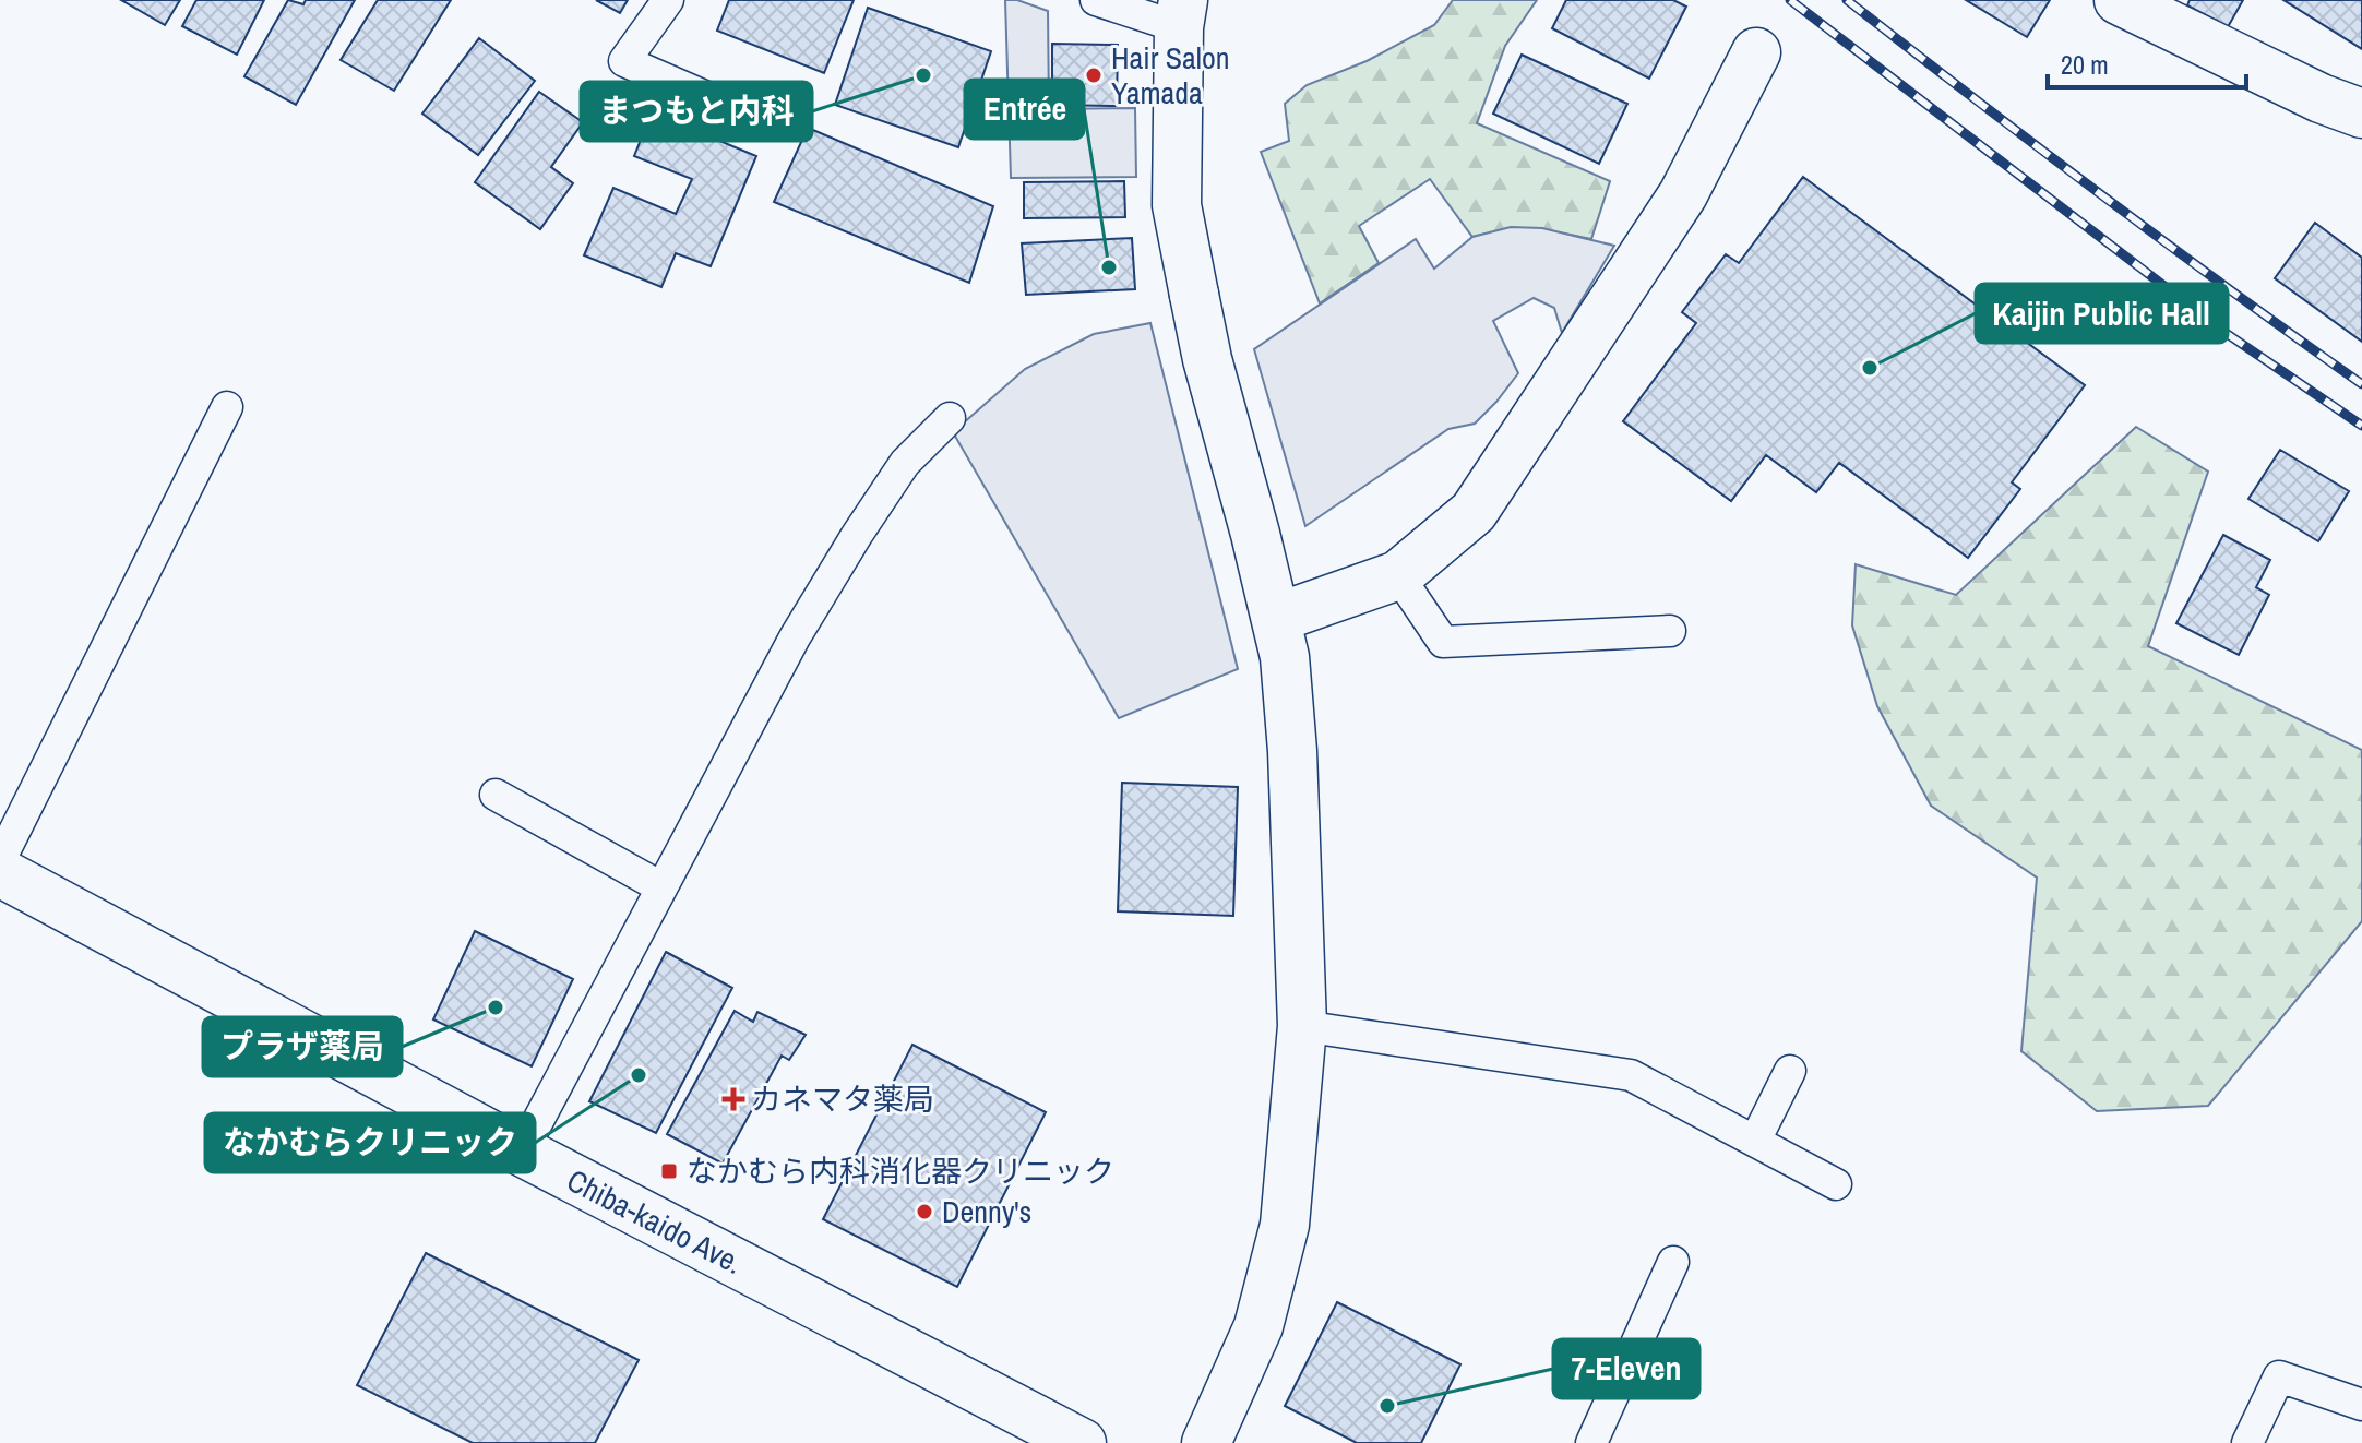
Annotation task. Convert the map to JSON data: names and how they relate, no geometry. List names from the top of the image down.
{
  "streets": {
    "main road": ["Chiba-kaido Ave."]
  },
  "places": {
    "other": [
      "まつもと内科",
      "Hair Salon Yamada",
      "Entrée",
      "Kaijin Public Hall",
      "プラザ薬局",
      "なかむらクリニック",
      "Denny's",
      "7-Eleven"
    ],
    "health": ["カネマタ薬局"],
    "transit": ["なかむら内科消化器クリニック"]
  },
  "scale_bar": "20 m"
}
